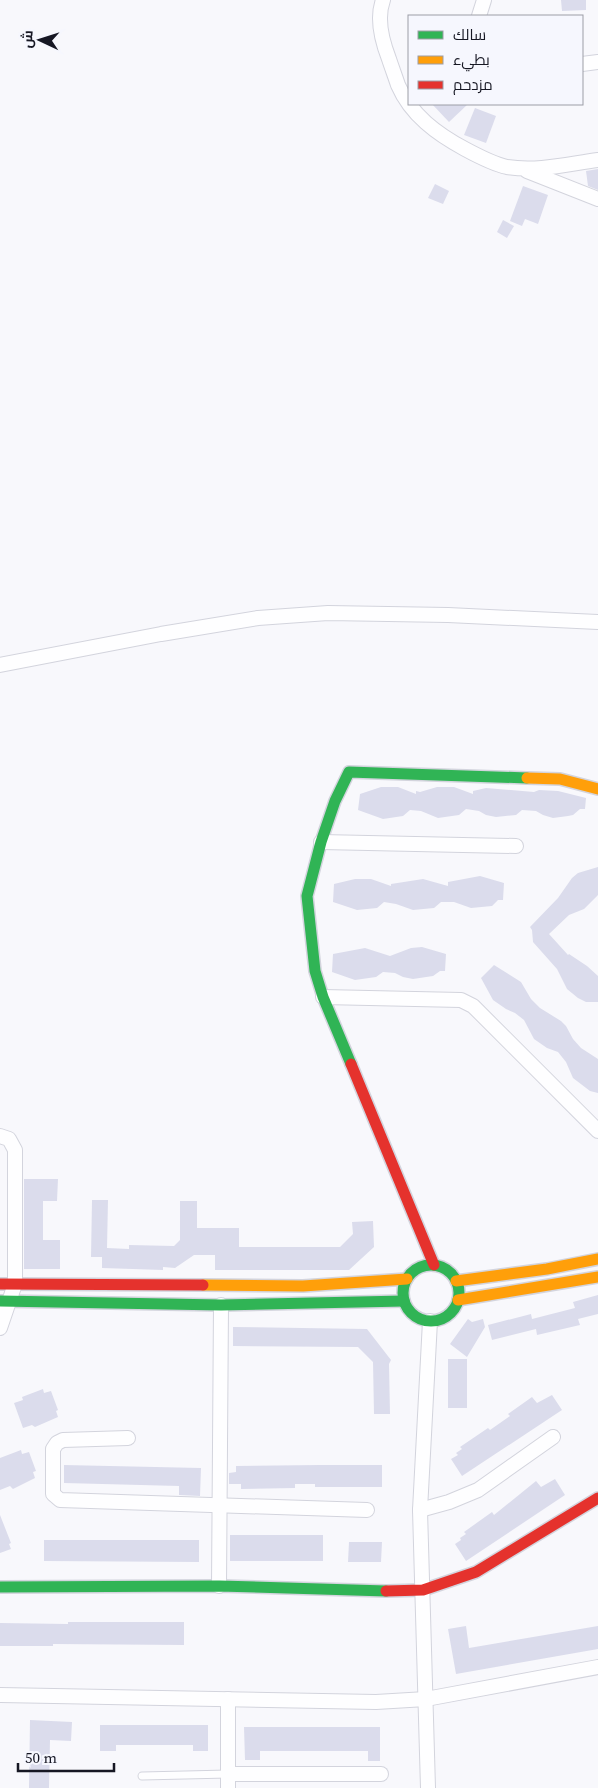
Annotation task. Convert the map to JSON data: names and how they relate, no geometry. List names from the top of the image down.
{
  "legend": ["سالك", "بطيء", "مزدحم"],
  "scale_bar": "50 m",
  "north": "left"
}
